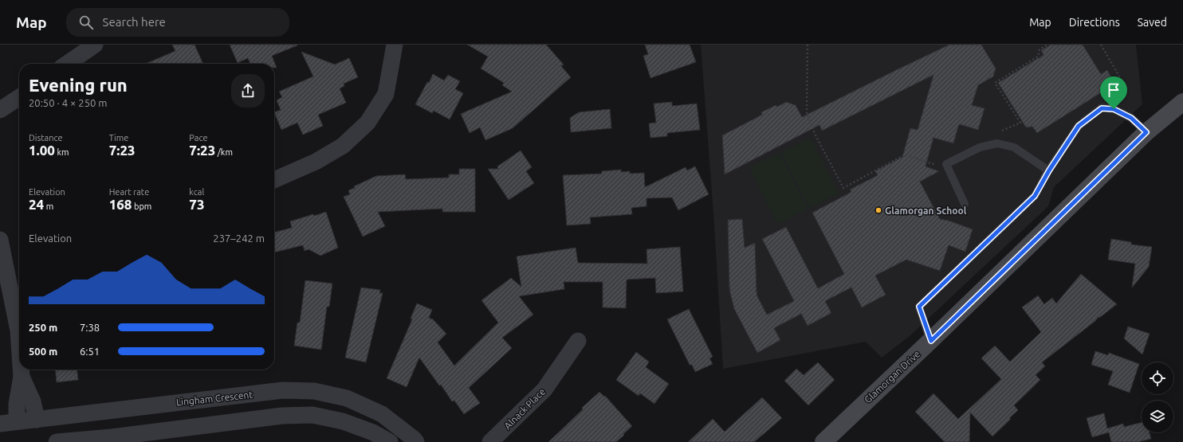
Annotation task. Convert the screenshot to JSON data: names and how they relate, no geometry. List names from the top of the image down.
{
  "streets": {
    "street": ["Glamorgan Drive", "Lingham Crescent", "Alnack Place"]
  },
  "places": ["Glamorgan School"],
  "page": {
    "header": "Map",
    "search": "Search here",
    "nav": ["Map", "Directions", "Saved"],
    "heading": ["Evening run", "20:50 · 4 × 250 m"],
    "stats": [
      ["Distance", "1.00 km"],
      ["Time", "7:23"],
      ["Pace", "7:23 /km"],
      ["Elevation", "24 m"],
      ["Heart rate", "168 bpm"],
      ["kcal", "73"]
    ],
    "chart": ["Elevation", "237–242 m"],
    "list": [
      {
        "name": "250 m",
        "note": "7:38"
      },
      {
        "name": "500 m",
        "note": "6:51"
      }
    ]
  }
}
